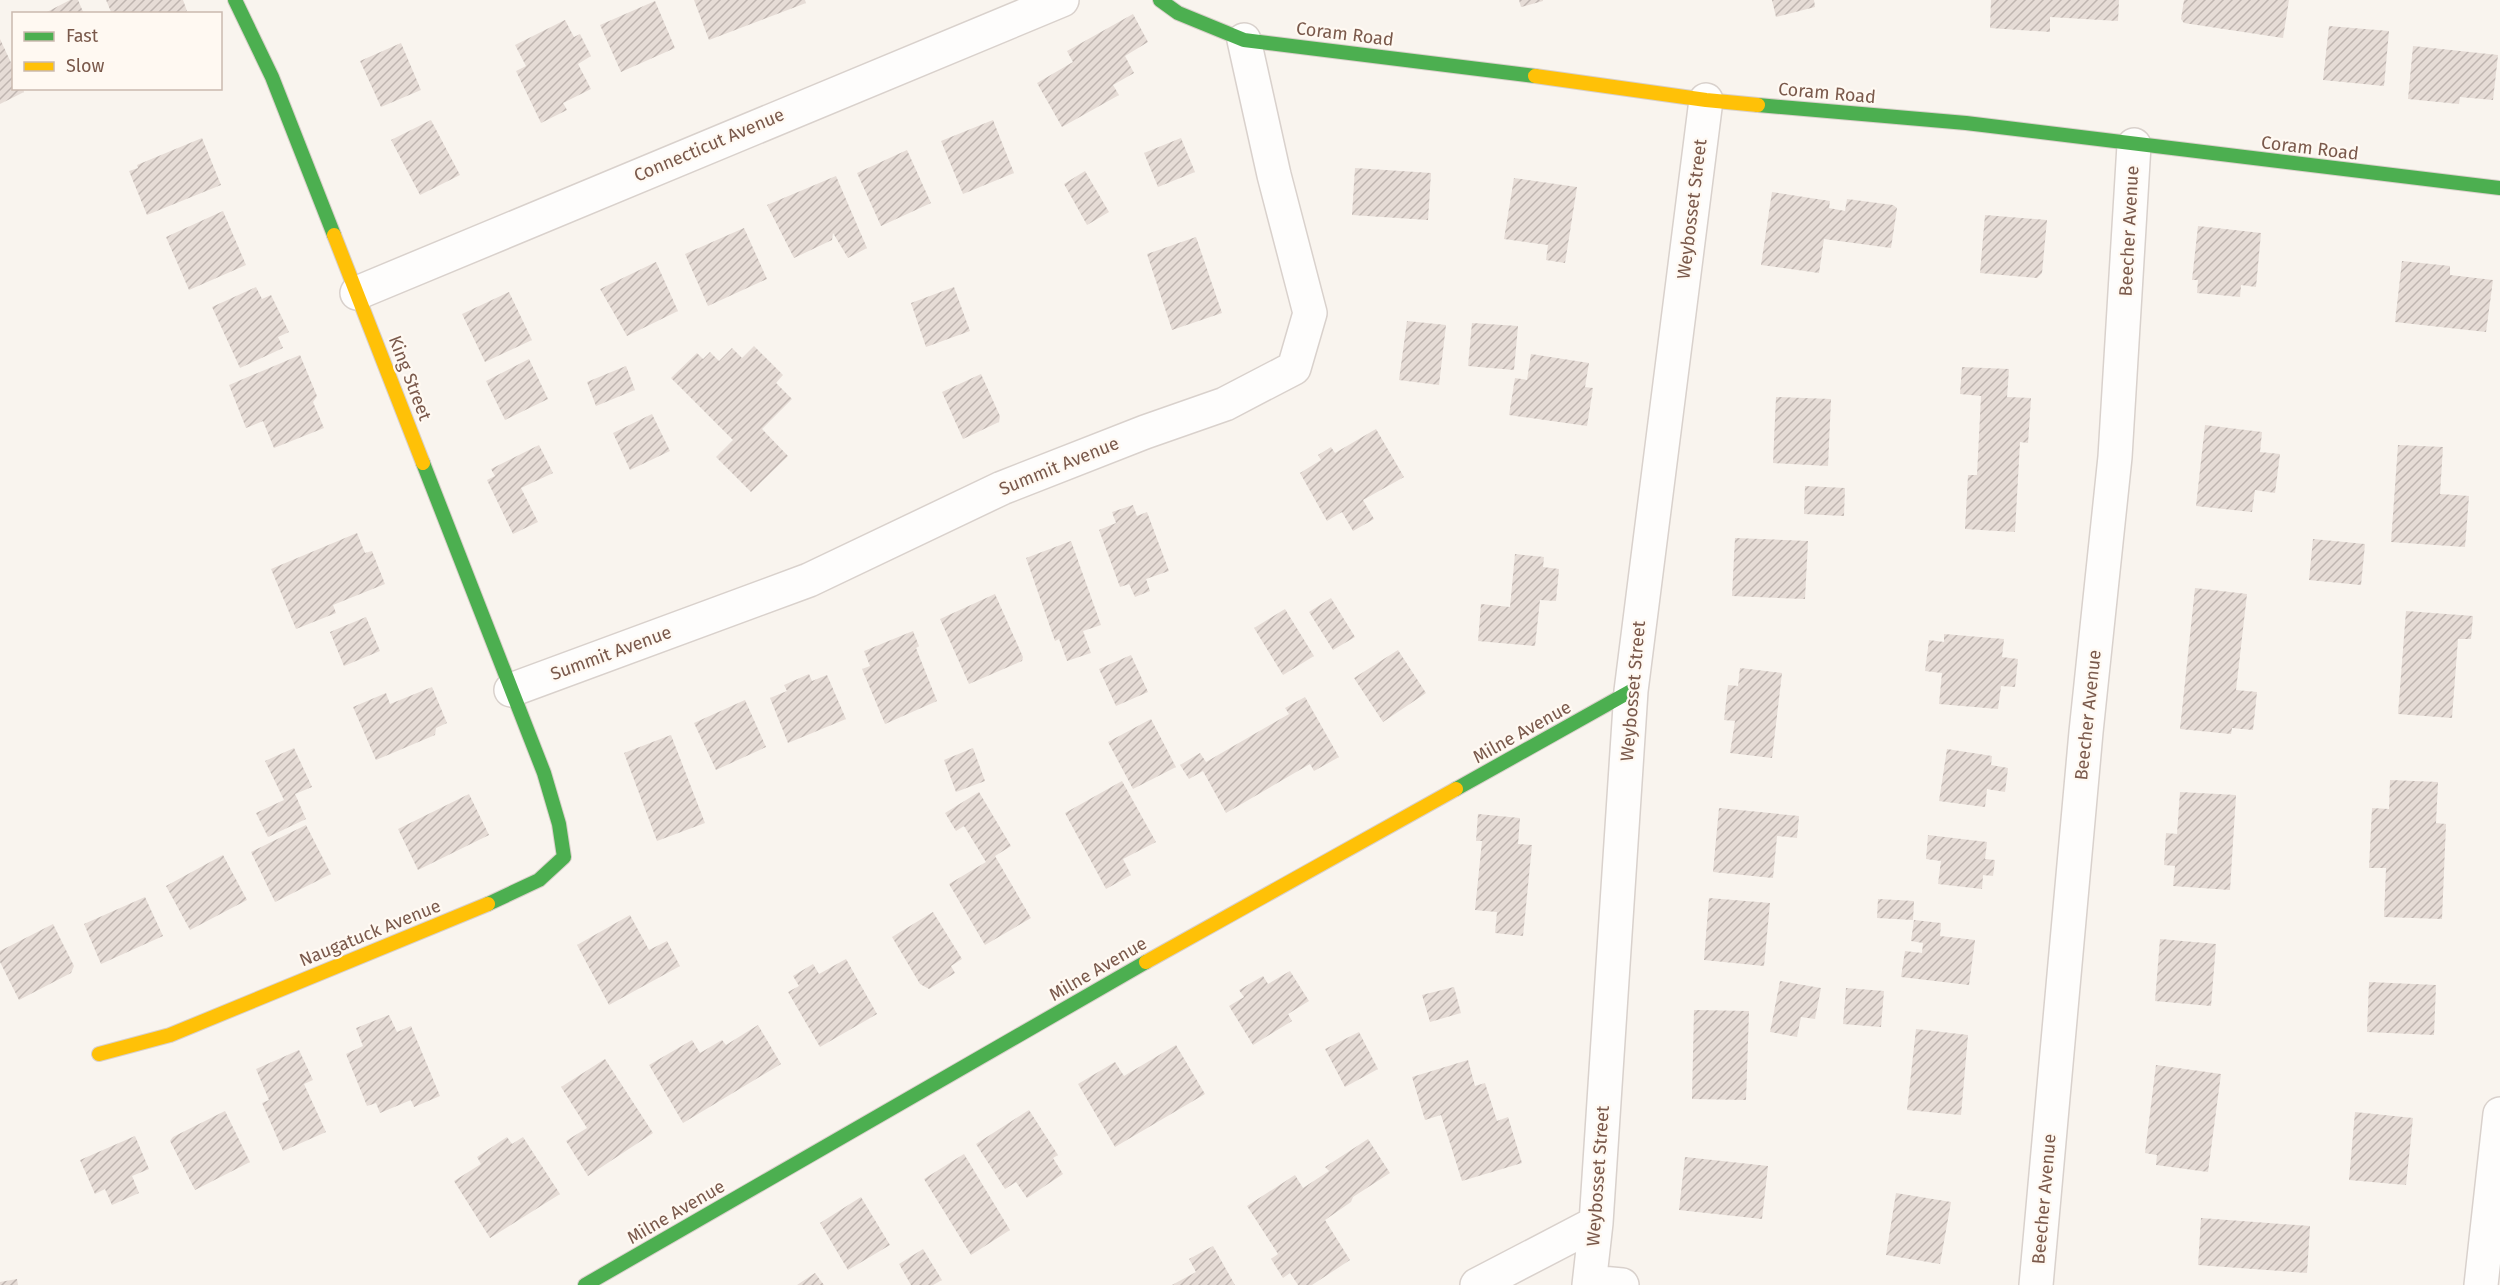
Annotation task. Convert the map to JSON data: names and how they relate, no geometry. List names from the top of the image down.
{
  "streets": {
    "street": [
      "Coram Road",
      "Connecticut Avenue",
      "Weybosset Street",
      "Beecher Avenue",
      "King Street",
      "Summit Avenue",
      "Milne Avenue",
      "Naugatuck Avenue"
    ]
  },
  "crossings": [
    ["Coram Road", "Weybosset Street"],
    ["Coram Road", "Beecher Avenue"],
    ["Coram Road", "Summit Avenue"],
    ["Connecticut Avenue", "King Street"],
    ["Weybosset Street", "Milne Avenue"],
    ["King Street", "Summit Avenue"],
    ["King Street", "Naugatuck Avenue"]
  ],
  "legend": ["Fast", "Slow"]
}
